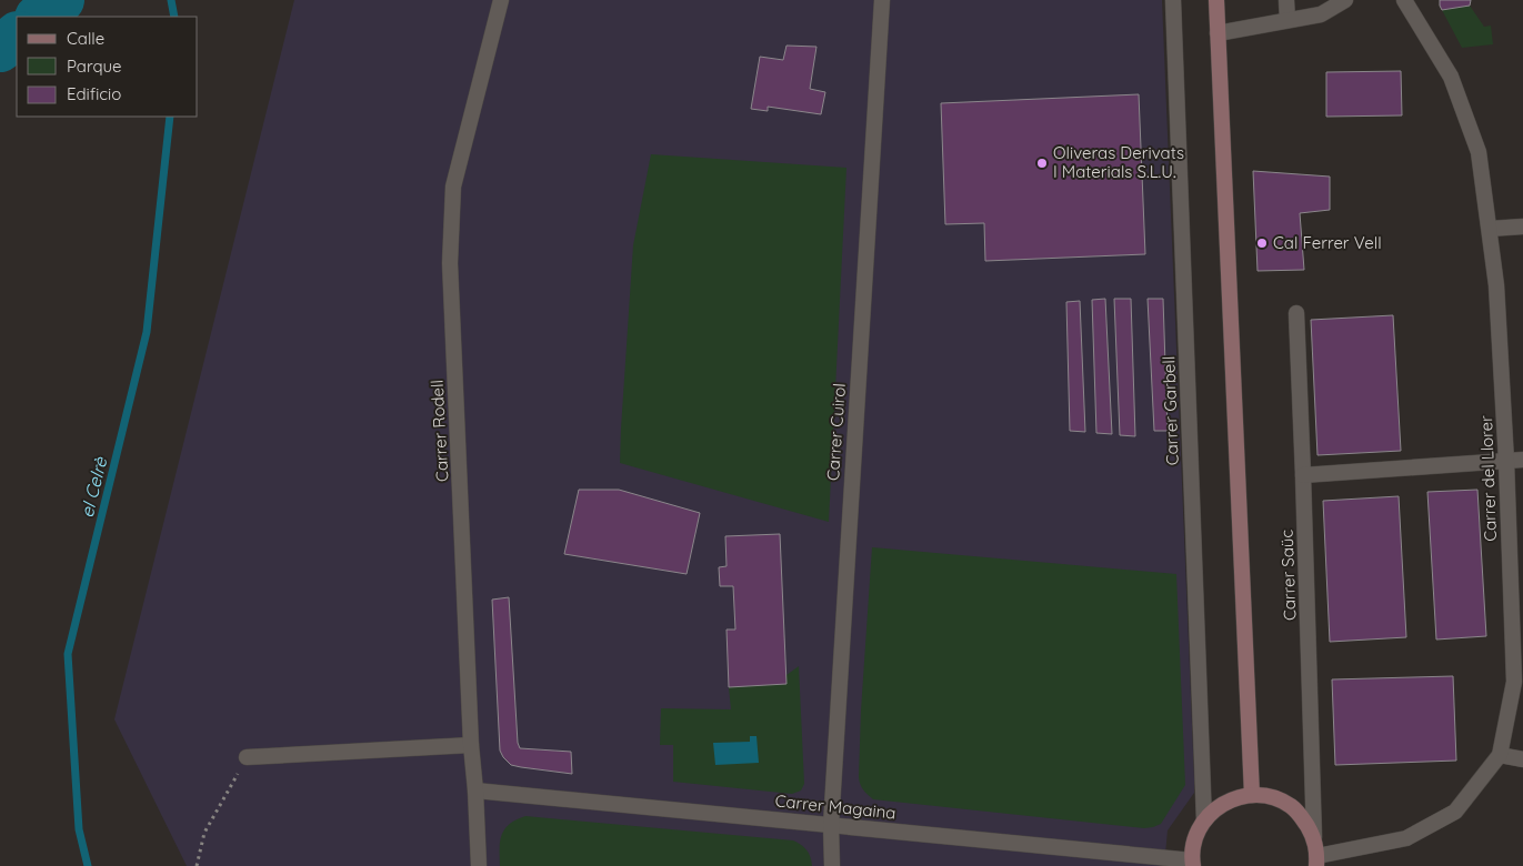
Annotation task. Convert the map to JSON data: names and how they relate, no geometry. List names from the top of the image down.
{
  "streets": {
    "street": [
      "Carrer Garbell",
      "Carrer Rodell",
      "Carrer Cuirol",
      "Carrer del Llorer",
      "Carrer Saüc",
      "Carrer Magaina"
    ]
  },
  "crossings": [
    ["Carrer Rodell", "Carrer Magaina"],
    ["Carrer Cuirol", "Carrer Magaina"]
  ],
  "water": ["el Celrè"],
  "places": ["Oliveras Derivats I Materials S.L.U.", "Cal Ferrer Vell"],
  "legend": ["Calle", "Parque", "Edificio"]
}
